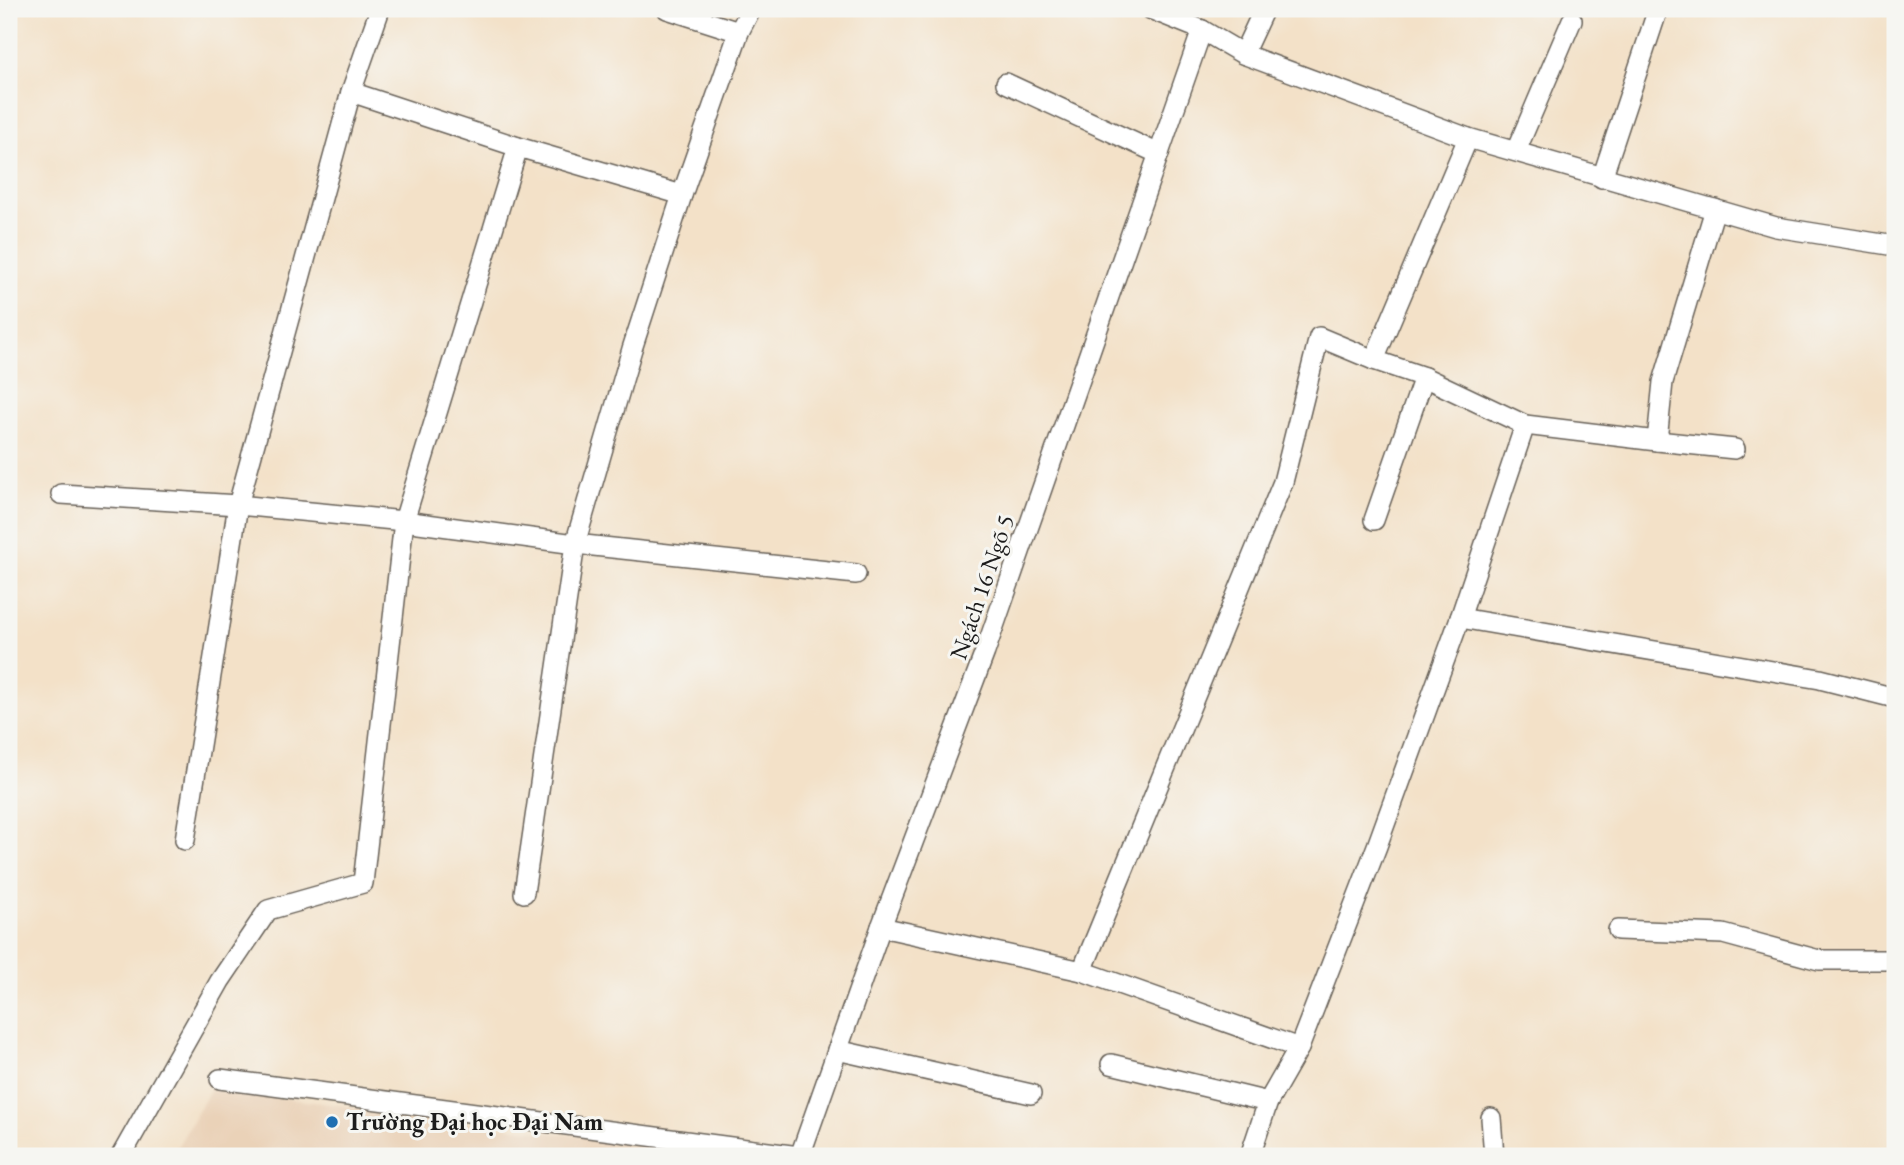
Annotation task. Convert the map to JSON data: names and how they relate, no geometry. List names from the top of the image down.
{
  "streets": {
    "lane": ["Ngách 16 Ngõ 5"]
  },
  "places": ["Trường Đại học Đại Nam"]
}
